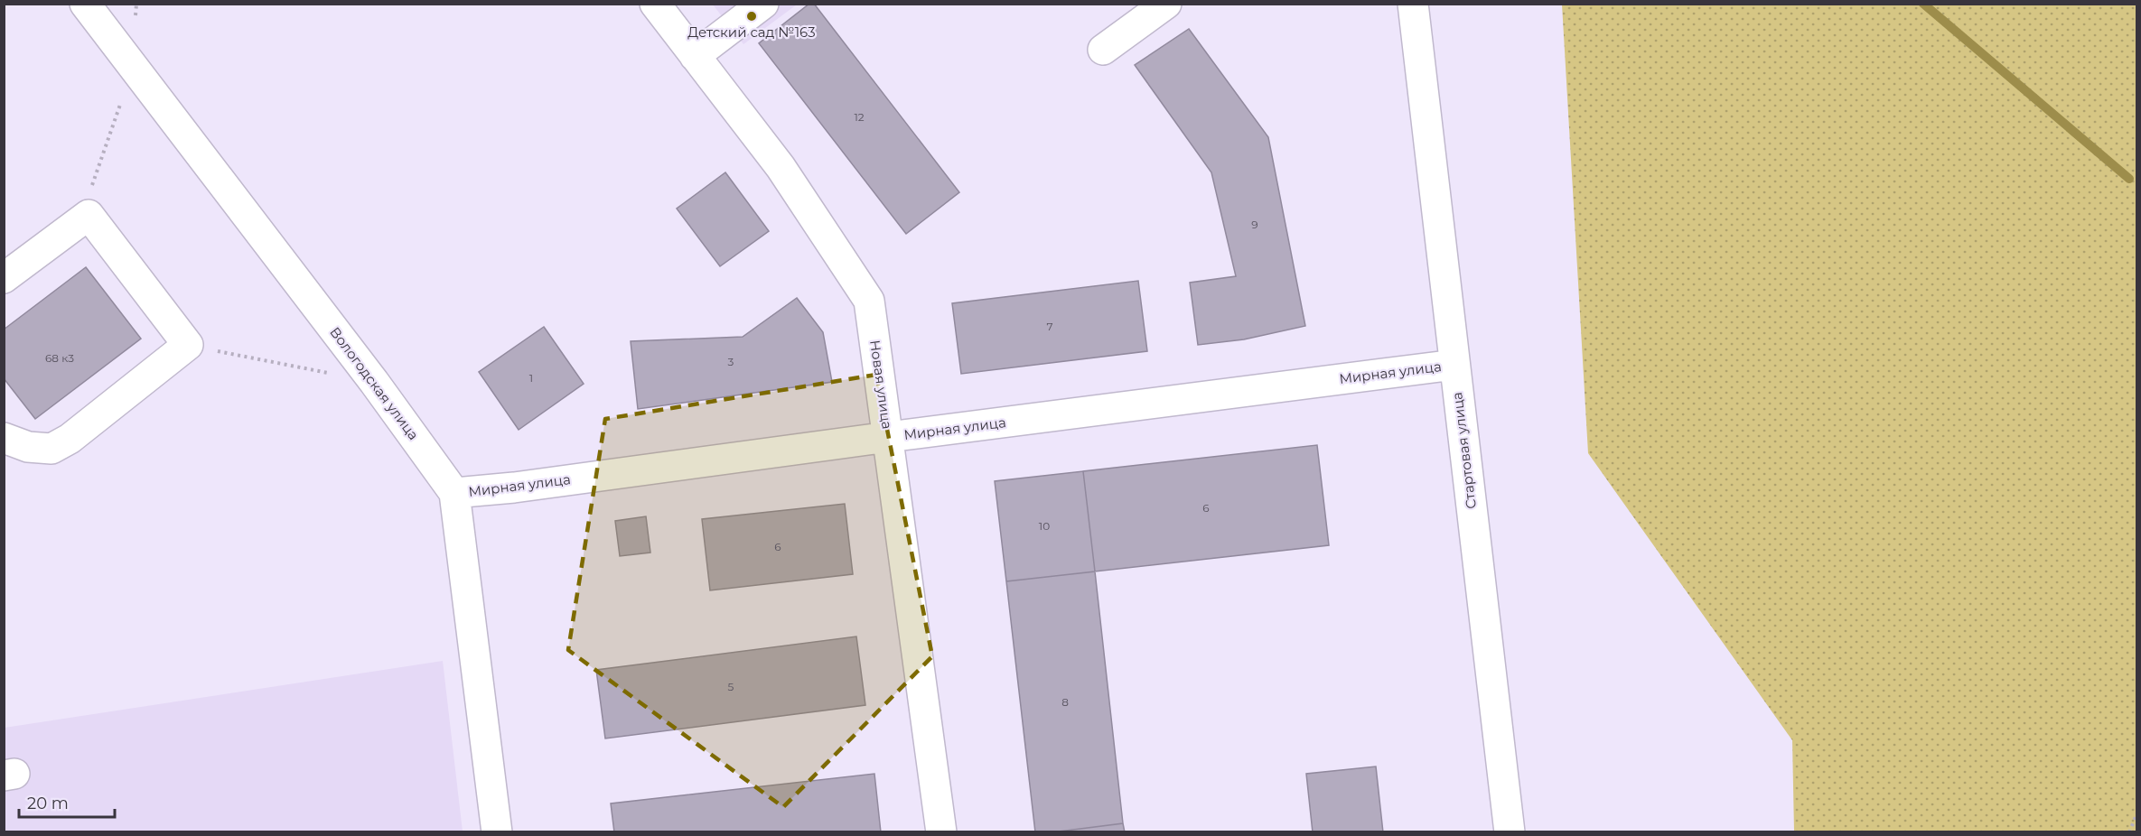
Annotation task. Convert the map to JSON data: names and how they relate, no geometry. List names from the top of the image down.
{
  "streets": {
    "street": [
      "Мирная улица",
      "Вологодская улица",
      "Новая улица",
      "Стартовая улица"
    ]
  },
  "crossings": [
    ["Мирная улица", "Вологодская улица"],
    ["Мирная улица", "Новая улица"],
    ["Мирная улица", "Стартовая улица"]
  ],
  "places": ["Детский сад №163"],
  "house_numbers": [
    "12",
    "9",
    "7",
    "68 к3",
    "3",
    "1",
    "6",
    "10",
    "6",
    "5",
    "8"
  ],
  "scale_bar": "20 m"
}
